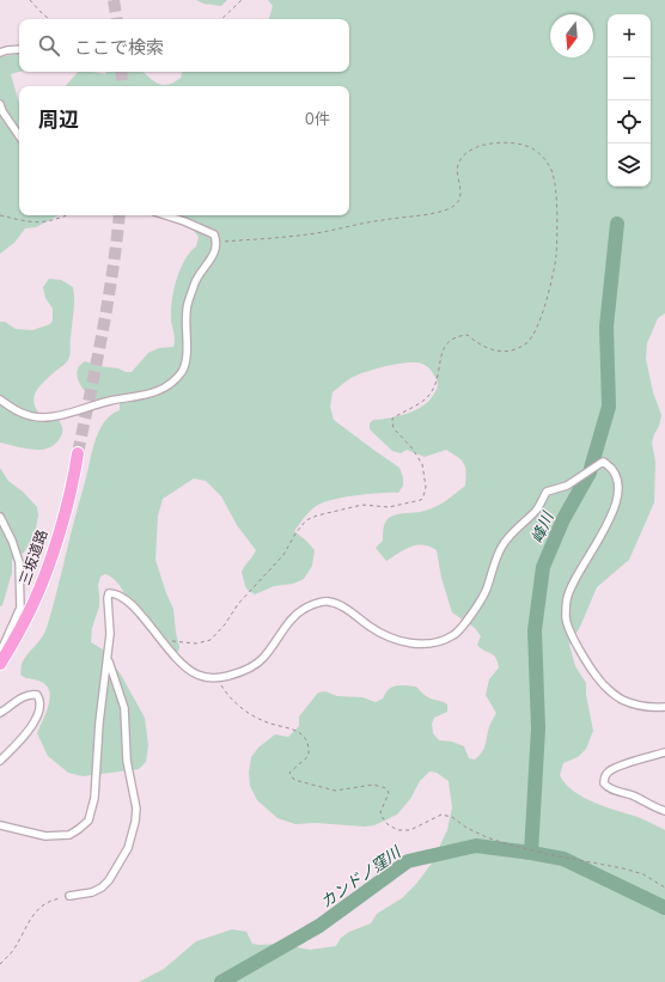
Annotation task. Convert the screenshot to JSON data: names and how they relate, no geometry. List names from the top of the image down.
{
  "streets": {
    "highway": ["三坂道路"]
  },
  "water": ["峰川", "カンドノ窪川"],
  "north": "bottom",
  "page": {
    "map_buttons": ["+", "−"],
    "search": "ここで検索",
    "heading": ["周辺", "0件"]
  }
}
